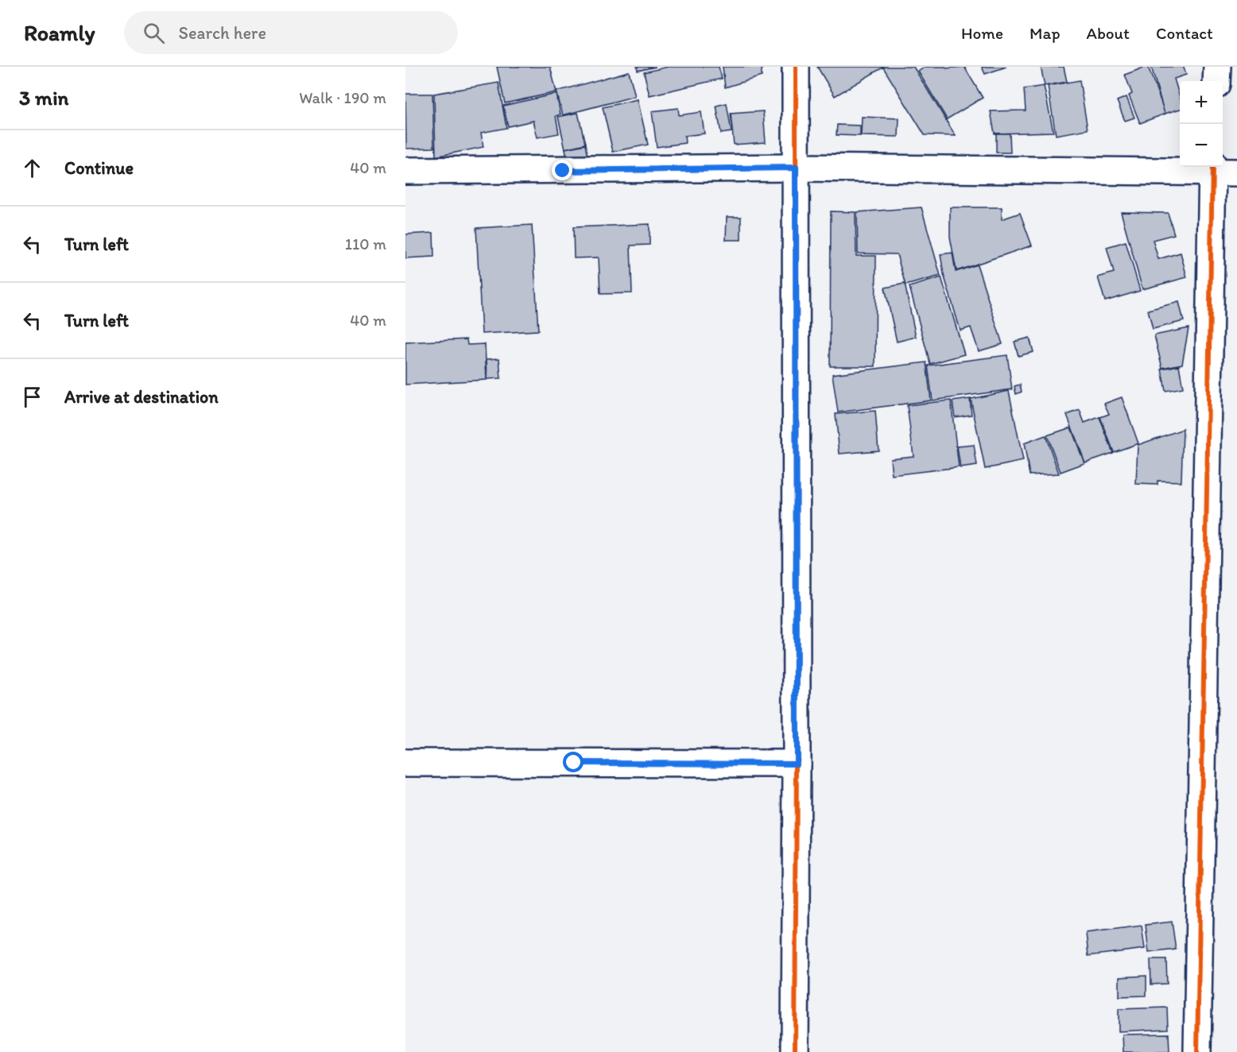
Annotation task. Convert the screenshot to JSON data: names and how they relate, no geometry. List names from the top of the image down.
{
  "page": {
    "header": "Roamly",
    "search": "Search here",
    "nav": [
      "Home",
      "Map",
      "About",
      "Contact"
    ],
    "heading": ["3 min", "Walk · 190 m"],
    "map_buttons": ["+", "−"],
    "list": [
      ["Continue", "40 m"],
      ["Turn left", "110 m"],
      ["Turn left", "40 m"],
      "Arrive at destination"
    ]
  }
}
